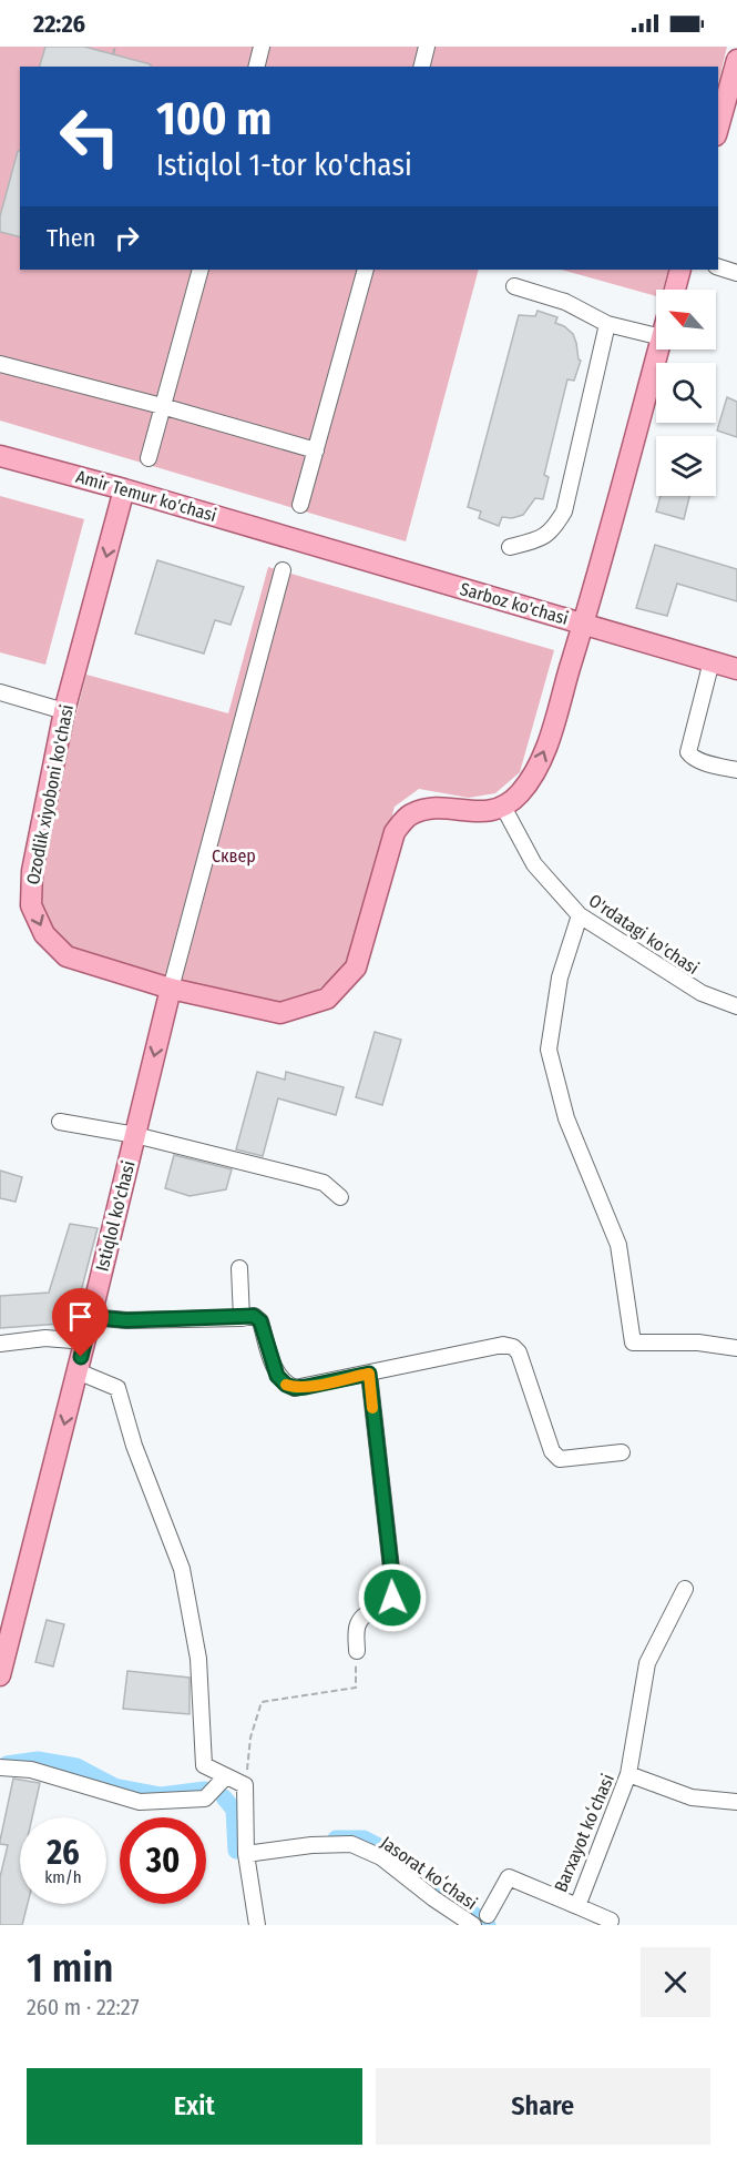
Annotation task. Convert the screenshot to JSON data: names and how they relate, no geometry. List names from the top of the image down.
{
  "streets": {
    "main road": [
      "Amir Temur ko'chasi",
      "Sarboz ko'chasi",
      "Ozodlik xiyoboni ko'chasi",
      "Istiqlol ko'chasi"
    ],
    "street": ["O'rdatagi ko'chasi", "Barxayot koʻchasi", "Jasorat koʻchasi"]
  },
  "crossings": [
    ["Amir Temur ko'chasi", "Sarboz ko'chasi"],
    ["Amir Temur ko'chasi", "Ozodlik xiyoboni ko'chasi"],
    ["Ozodlik xiyoboni ko'chasi", "O'rdatagi ko'chasi"],
    ["Ozodlik xiyoboni ko'chasi", "Istiqlol ko'chasi"]
  ],
  "one_way": ["Ozodlik xiyoboni ko'chasi", "Istiqlol ko'chasi"],
  "parks": ["Сквер"],
  "north": "top left",
  "page": {
    "status": "22:26",
    "turn": ["100 m", "Istiqlol 1-tor ko'chasi"],
    "then": "Then",
    "speed": "26 km/h",
    "limit": "30",
    "heading": ["1 min", "260 m · 22:27"],
    "buttons": ["Exit", "Share"]
  }
}
